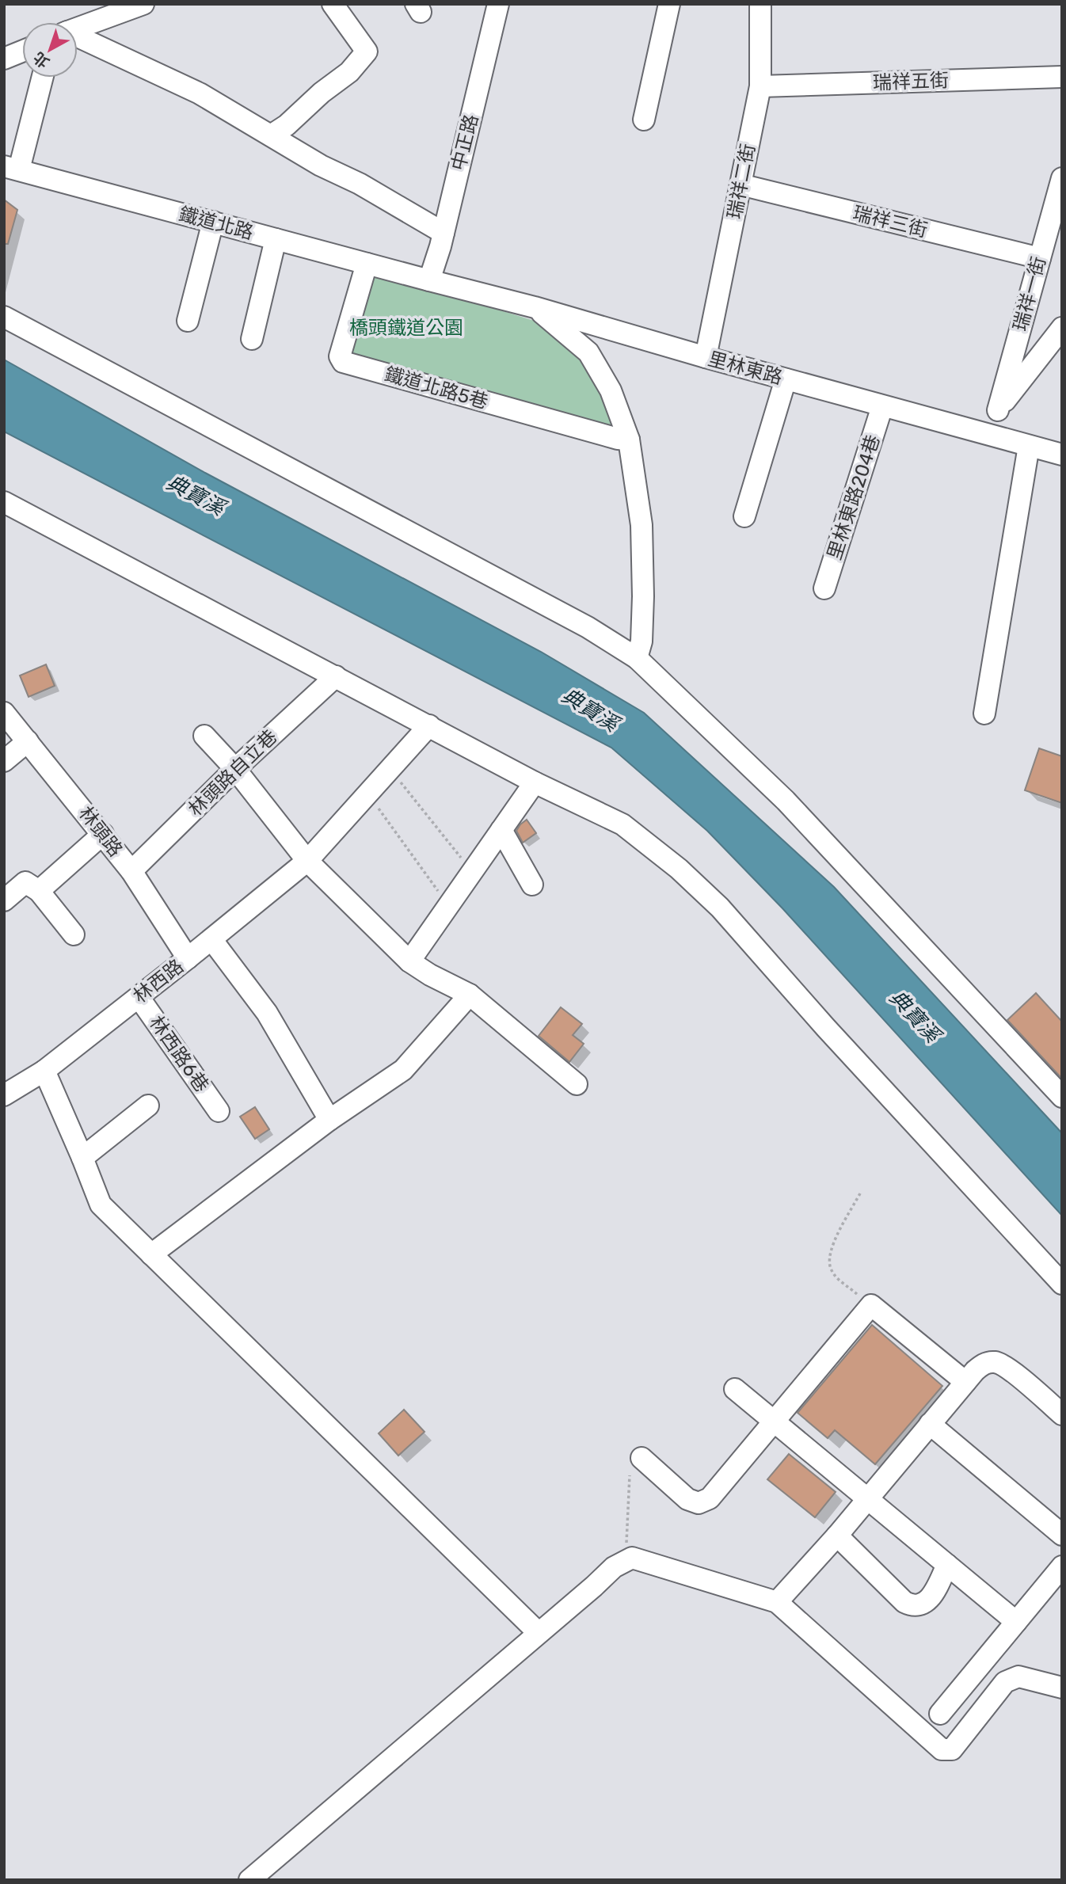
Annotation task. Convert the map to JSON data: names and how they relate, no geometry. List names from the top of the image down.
{
  "streets": {
    "street": [
      "瑞祥五街",
      "中正路",
      "瑞祥二街",
      "瑞祥三街",
      "鐵道北路",
      "瑞祥一街",
      "里林東路",
      "鐵道北路5巷",
      "里林東路204巷",
      "林頭路自立巷",
      "林頭路",
      "林西路",
      "林西路6巷"
    ]
  },
  "crossings": [
    ["瑞祥五街", "瑞祥二街"],
    ["中正路", "鐵道北路"],
    ["中正路", "里林東路"],
    ["瑞祥二街", "瑞祥三街"],
    ["瑞祥二街", "里林東路"],
    ["瑞祥三街", "瑞祥一街"],
    ["鐵道北路", "里林東路"],
    ["鐵道北路", "鐵道北路5巷"],
    ["瑞祥一街", "里林東路"],
    ["里林東路", "里林東路204巷"],
    ["林頭路自立巷", "林頭路"],
    ["林頭路", "林西路"],
    ["林西路", "林西路6巷"]
  ],
  "water": ["典寶溪"],
  "parks": ["橋頭鐵道公園"],
  "north": "bottom left"
}
